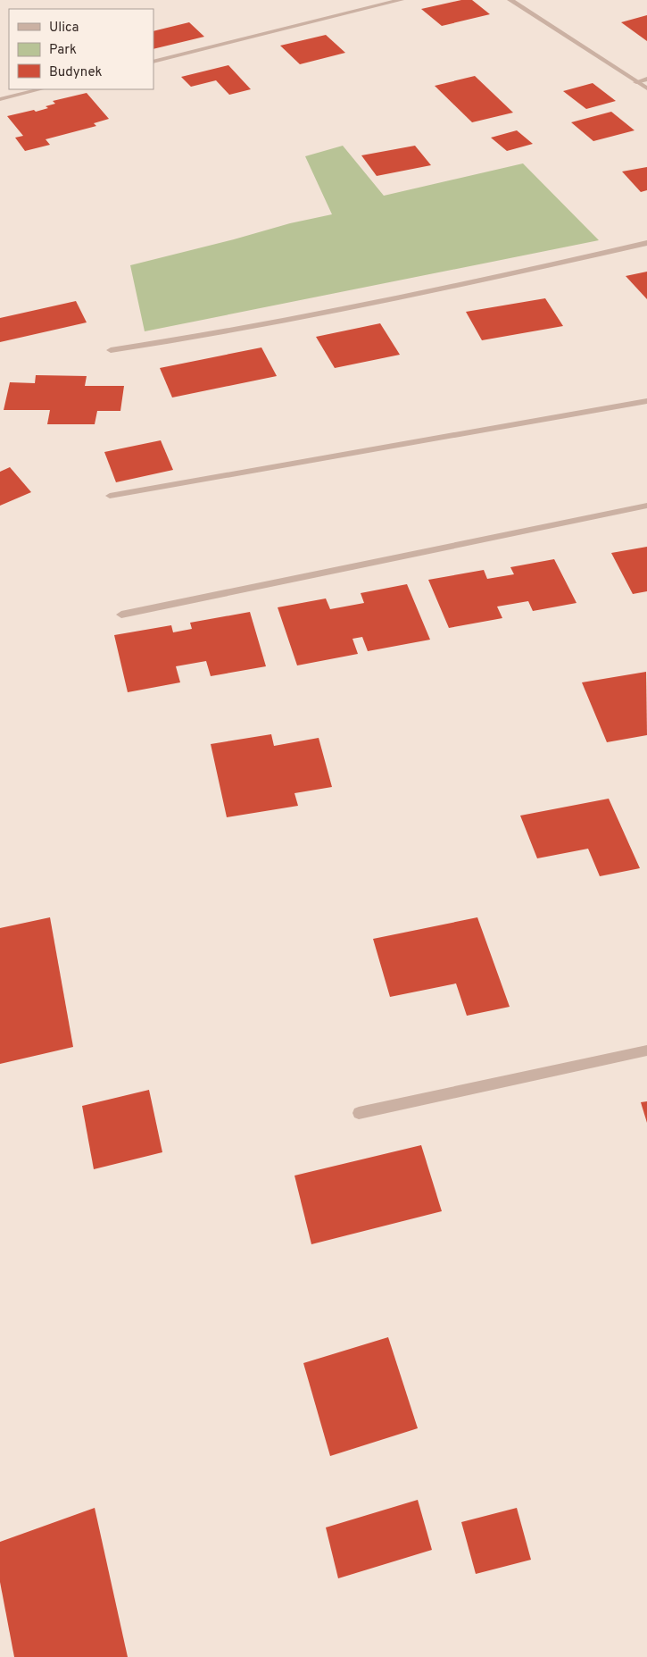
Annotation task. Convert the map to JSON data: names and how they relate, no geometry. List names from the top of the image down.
{
  "legend": ["Ulica", "Park", "Budynek"]
}
